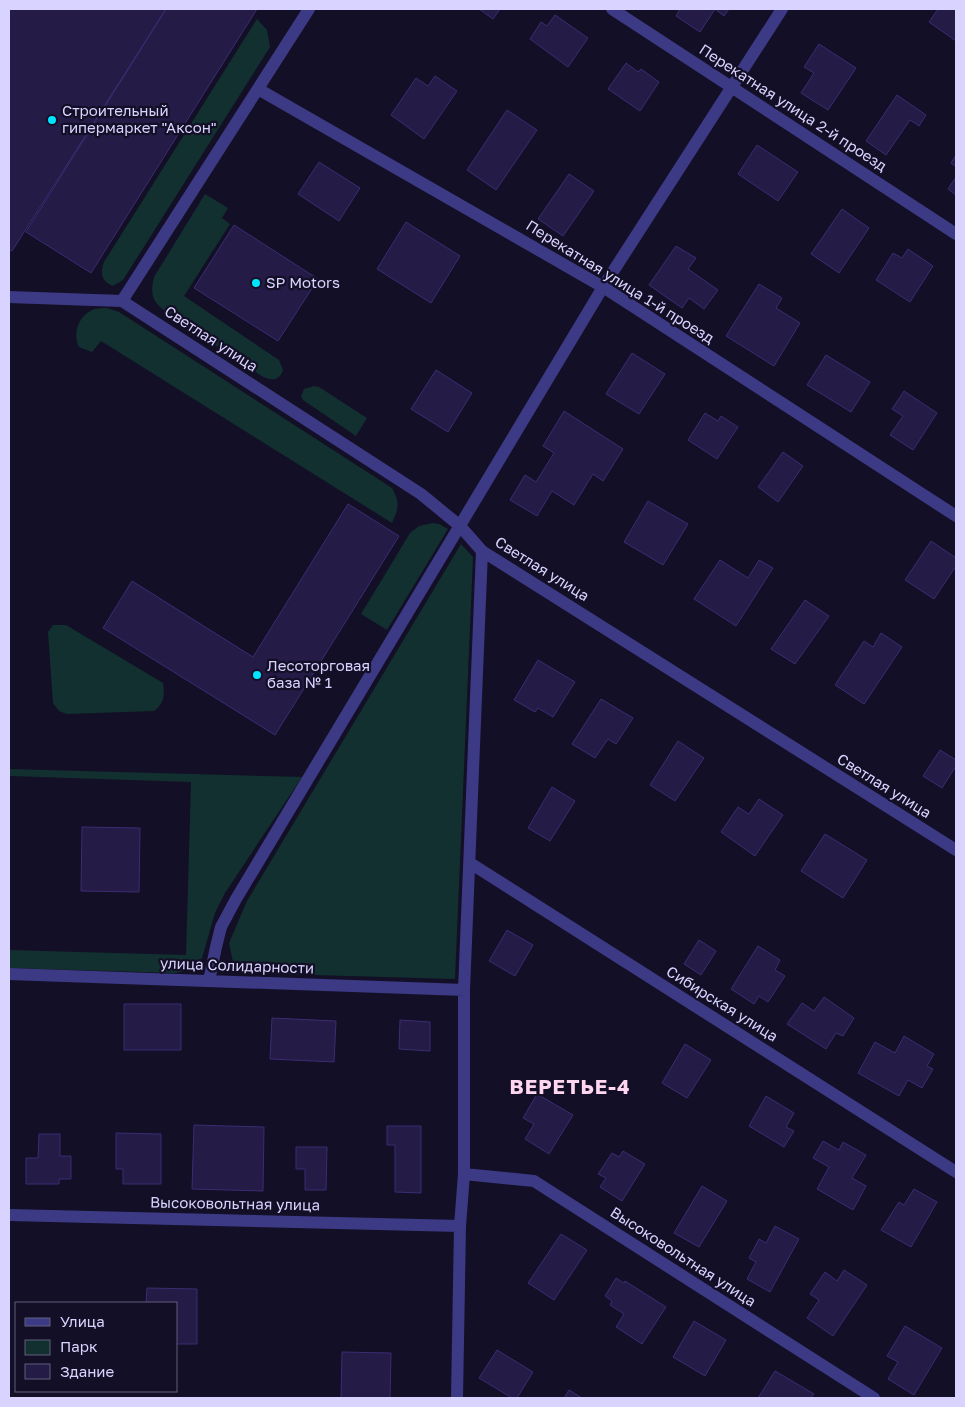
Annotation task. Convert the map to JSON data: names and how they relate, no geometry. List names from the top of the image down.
{
  "streets": {
    "street": [
      "Перекатная улица 2-й проезд",
      "Перекатная улица 1-й проезд",
      "Светлая улица",
      "улица Солидарности",
      "Сибирская улица",
      "Высоковольтная улица"
    ]
  },
  "districts": ["ВЕРЕТЬЕ-4"],
  "places": ["Строительный гипермаркет \"Аксон\"", "SP Motors", "Лесоторговая база № 1"],
  "legend": ["Улица", "Парк", "Здание"]
}
